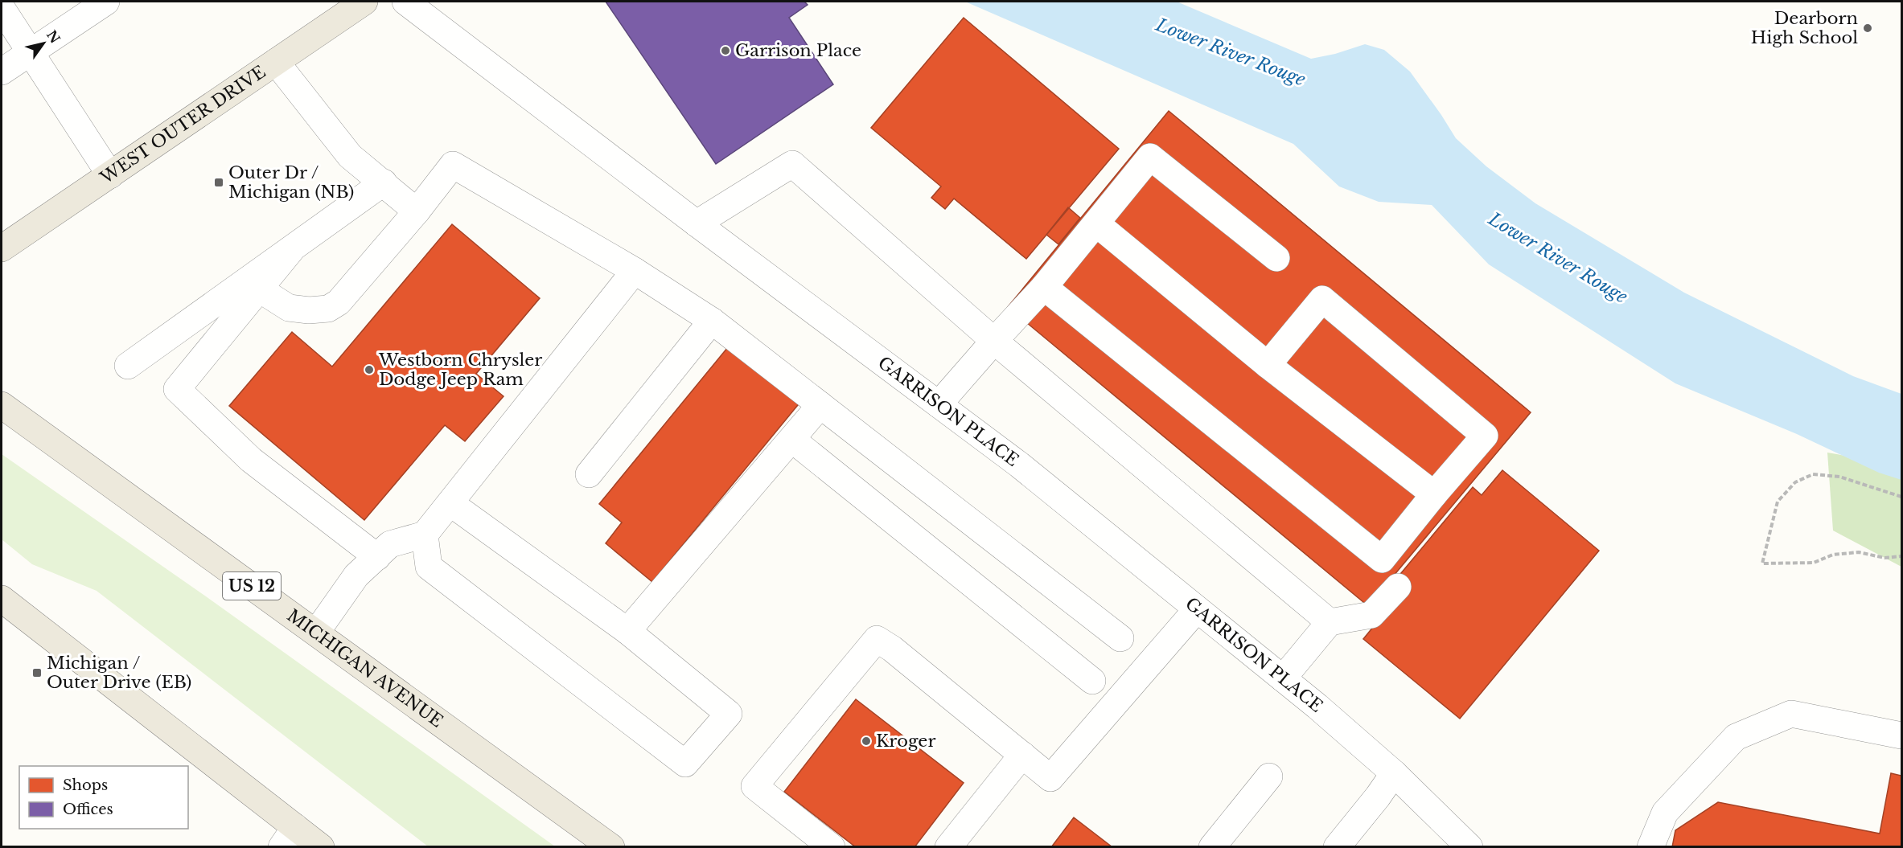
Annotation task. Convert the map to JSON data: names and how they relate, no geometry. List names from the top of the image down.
{
  "streets": {
    "main road": ["WEST OUTER DRIVE", "US 12", "MICHIGAN AVENUE"],
    "street": ["GARRISON PLACE"]
  },
  "water": ["Lower River Rouge"],
  "places": {
    "other": [
      "Dearborn High School",
      "Garrison Place",
      "Westborn Chrysler Dodge Jeep Ram",
      "Kroger"
    ],
    "transit": ["Outer Dr / Michigan (NB)", "Michigan / Outer Drive (EB)"]
  },
  "legend": ["Shops", "Offices"],
  "north": "top right"
}
